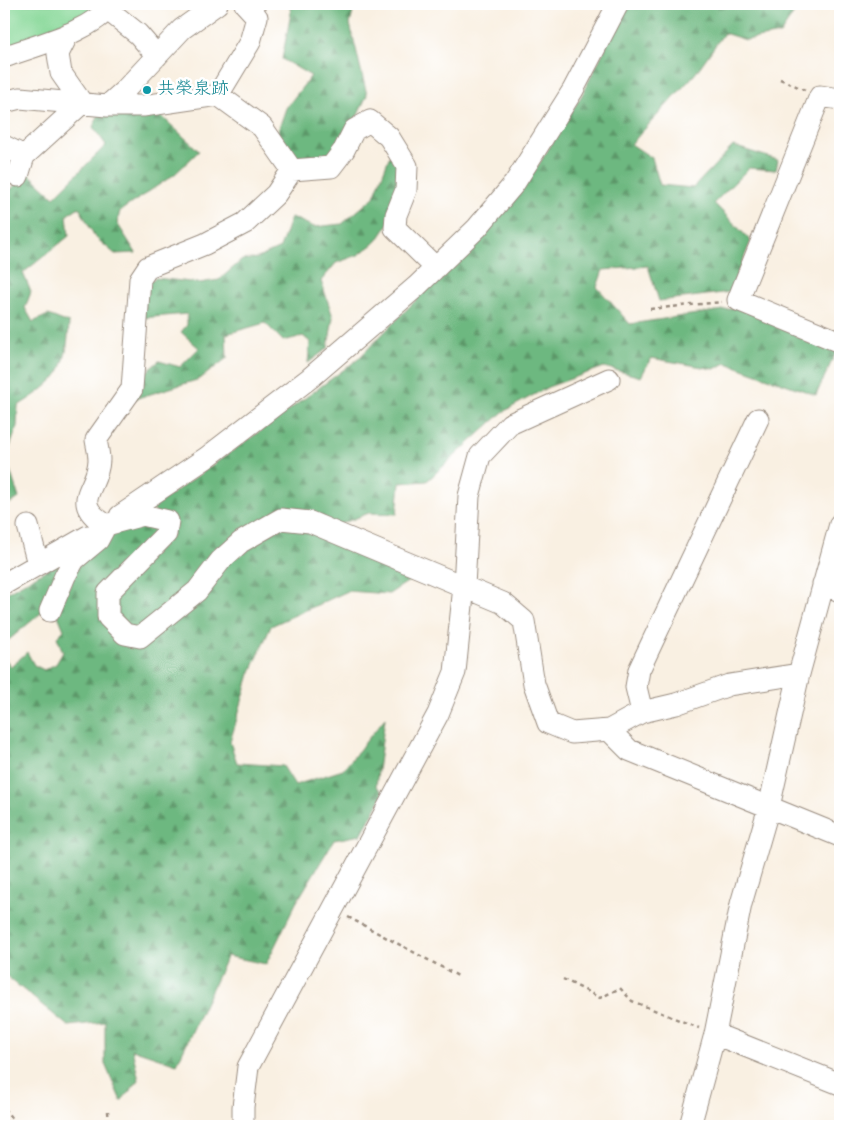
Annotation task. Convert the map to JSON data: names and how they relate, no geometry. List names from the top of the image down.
{
  "places": ["共榮泉跡"]
}
